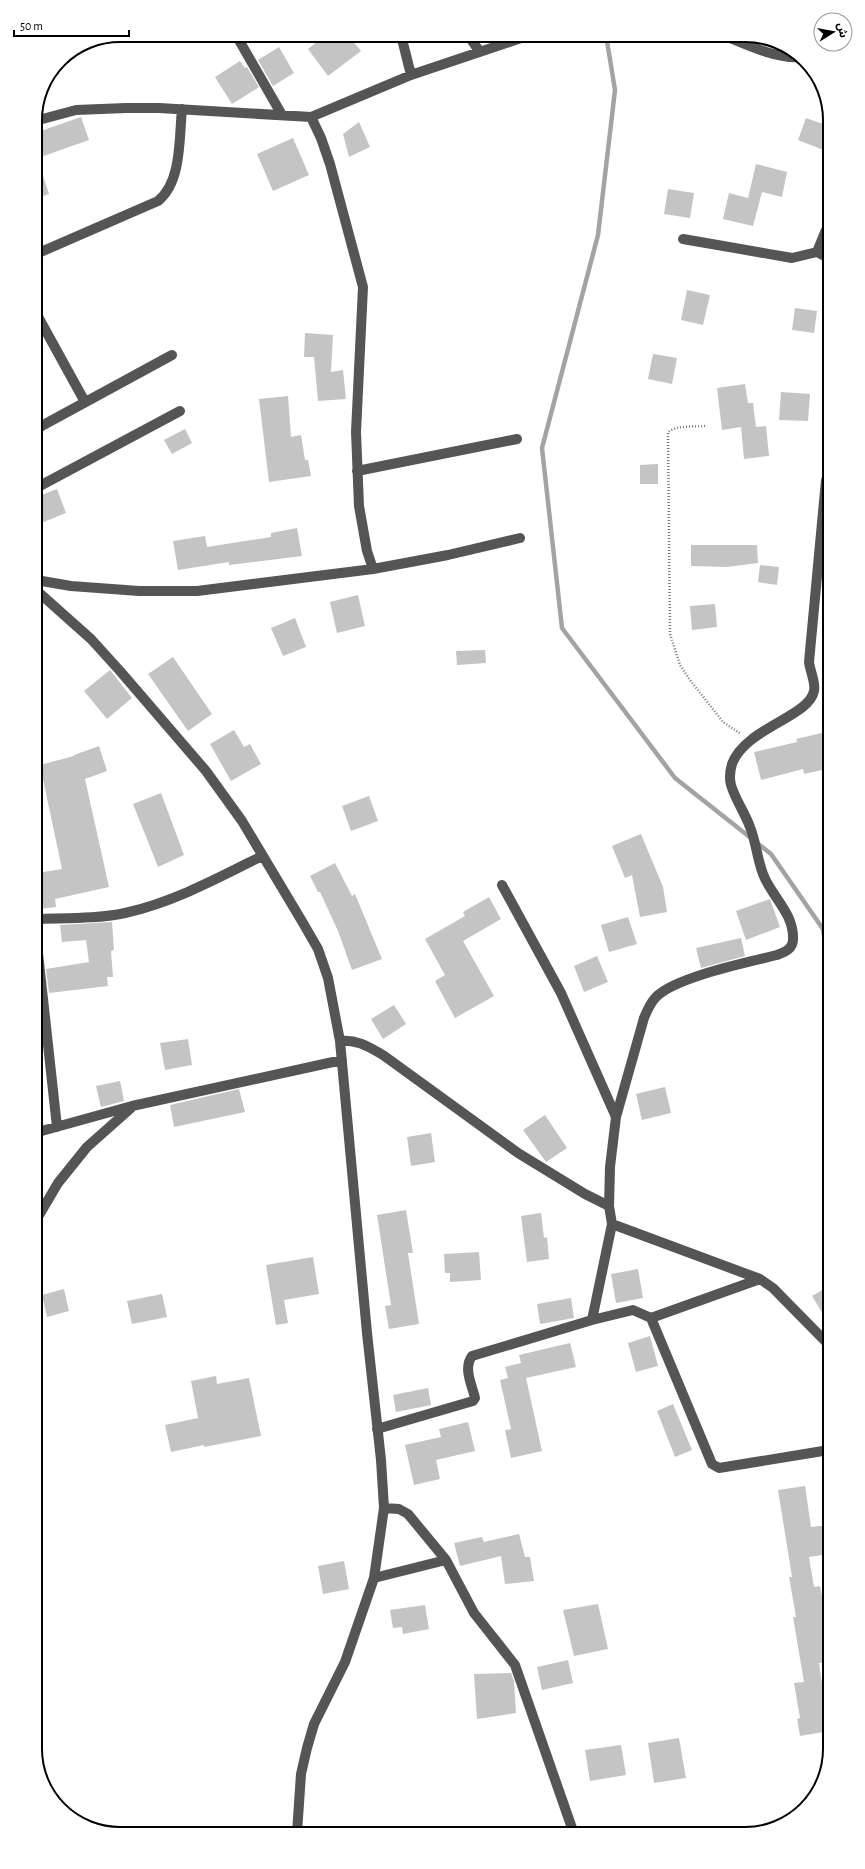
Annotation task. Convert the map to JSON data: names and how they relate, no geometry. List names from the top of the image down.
{
  "scale_bar": "50 m",
  "north": "right"
}
